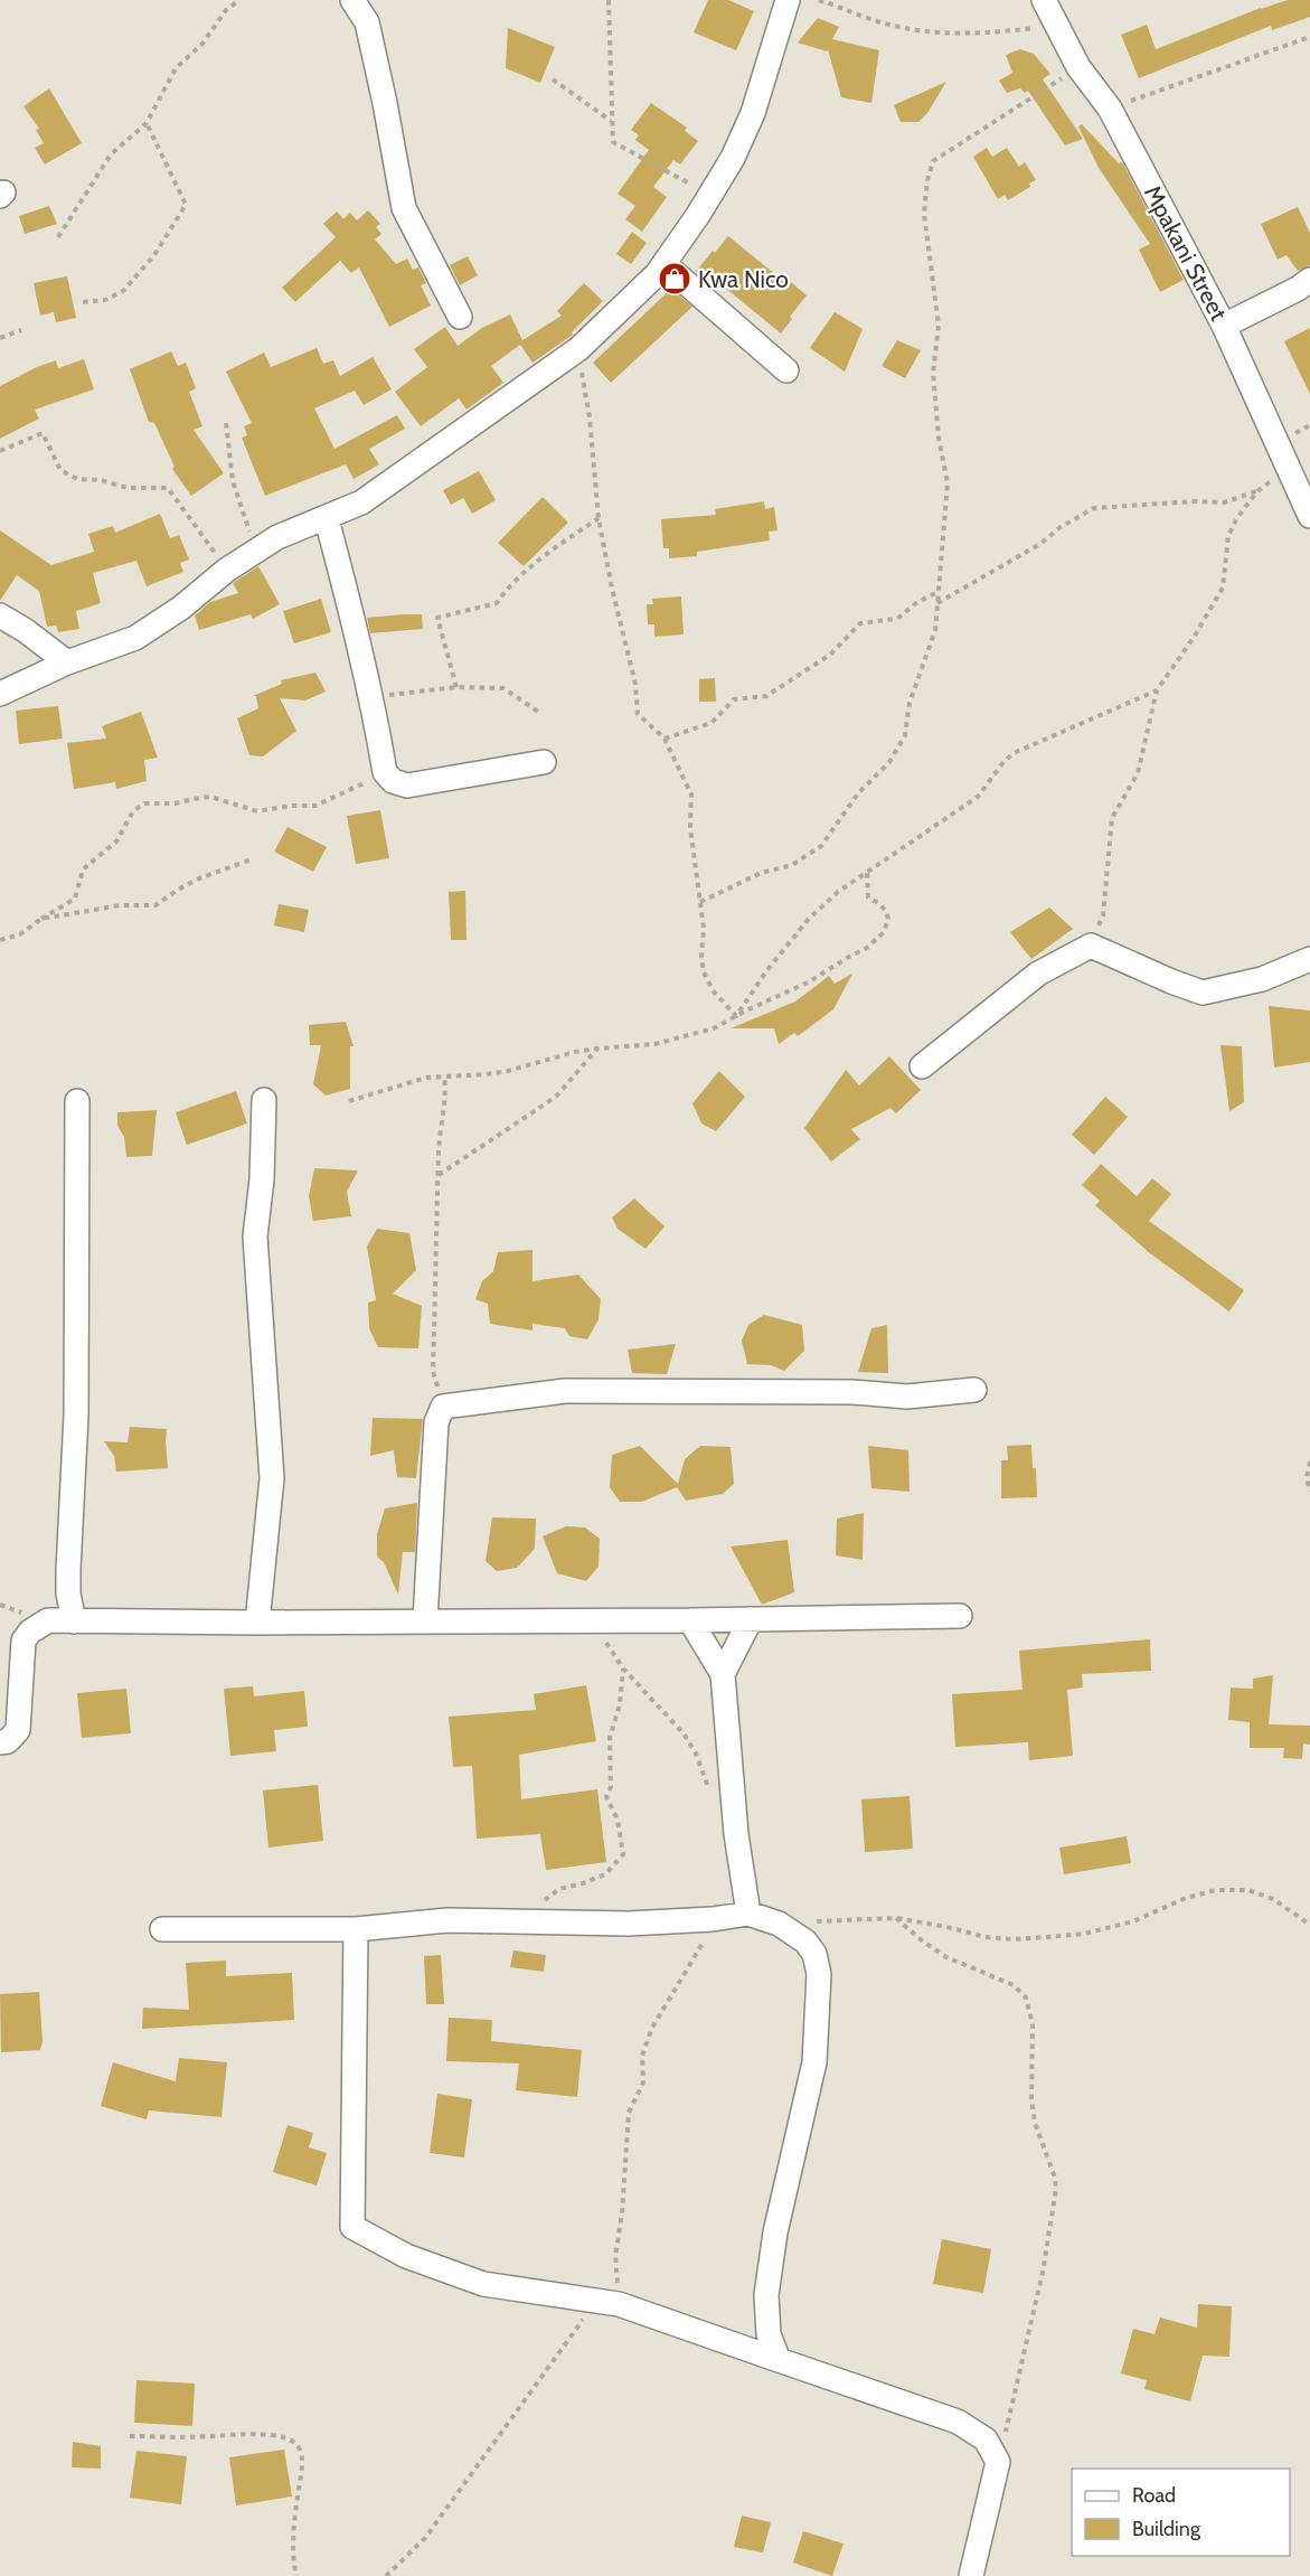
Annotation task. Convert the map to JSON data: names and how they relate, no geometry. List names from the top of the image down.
{
  "streets": {
    "street": ["Mpakani Street"]
  },
  "places": {
    "shop": ["Kwa Nico"]
  },
  "legend": ["Road", "Building"]
}
